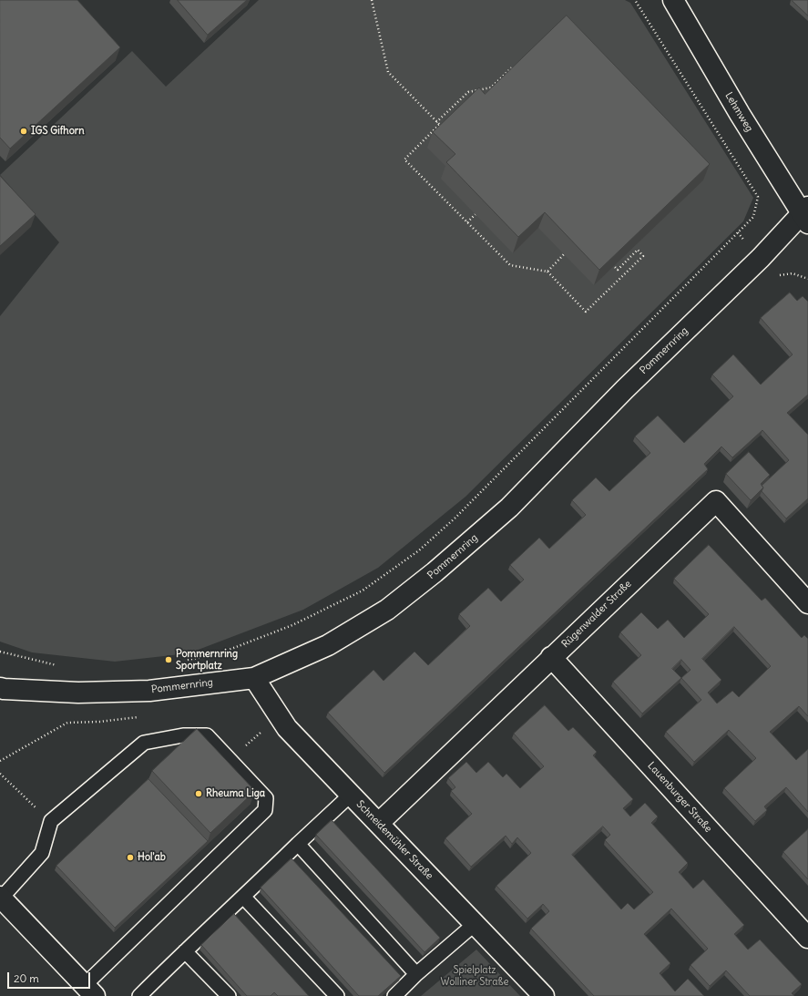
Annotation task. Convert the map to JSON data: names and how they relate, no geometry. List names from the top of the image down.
{
  "streets": {
    "street": [
      "Lehmweg",
      "Pommernring",
      "Rügenwalder Straße",
      "Lauenburger Straße",
      "Schneidemühler Straße"
    ]
  },
  "crossings": [
    ["Lehmweg", "Pommernring"],
    ["Pommernring", "Schneidemühler Straße"],
    ["Rügenwalder Straße", "Lauenburger Straße"],
    ["Rügenwalder Straße", "Schneidemühler Straße"]
  ],
  "parks": ["Spielplatz Wolliner Straße"],
  "places": [
    "IGS Gifhorn",
    "Pommernring Sportplatz",
    "Rheuma Liga",
    "Hol'ab"
  ],
  "scale_bar": "20 m"
}
